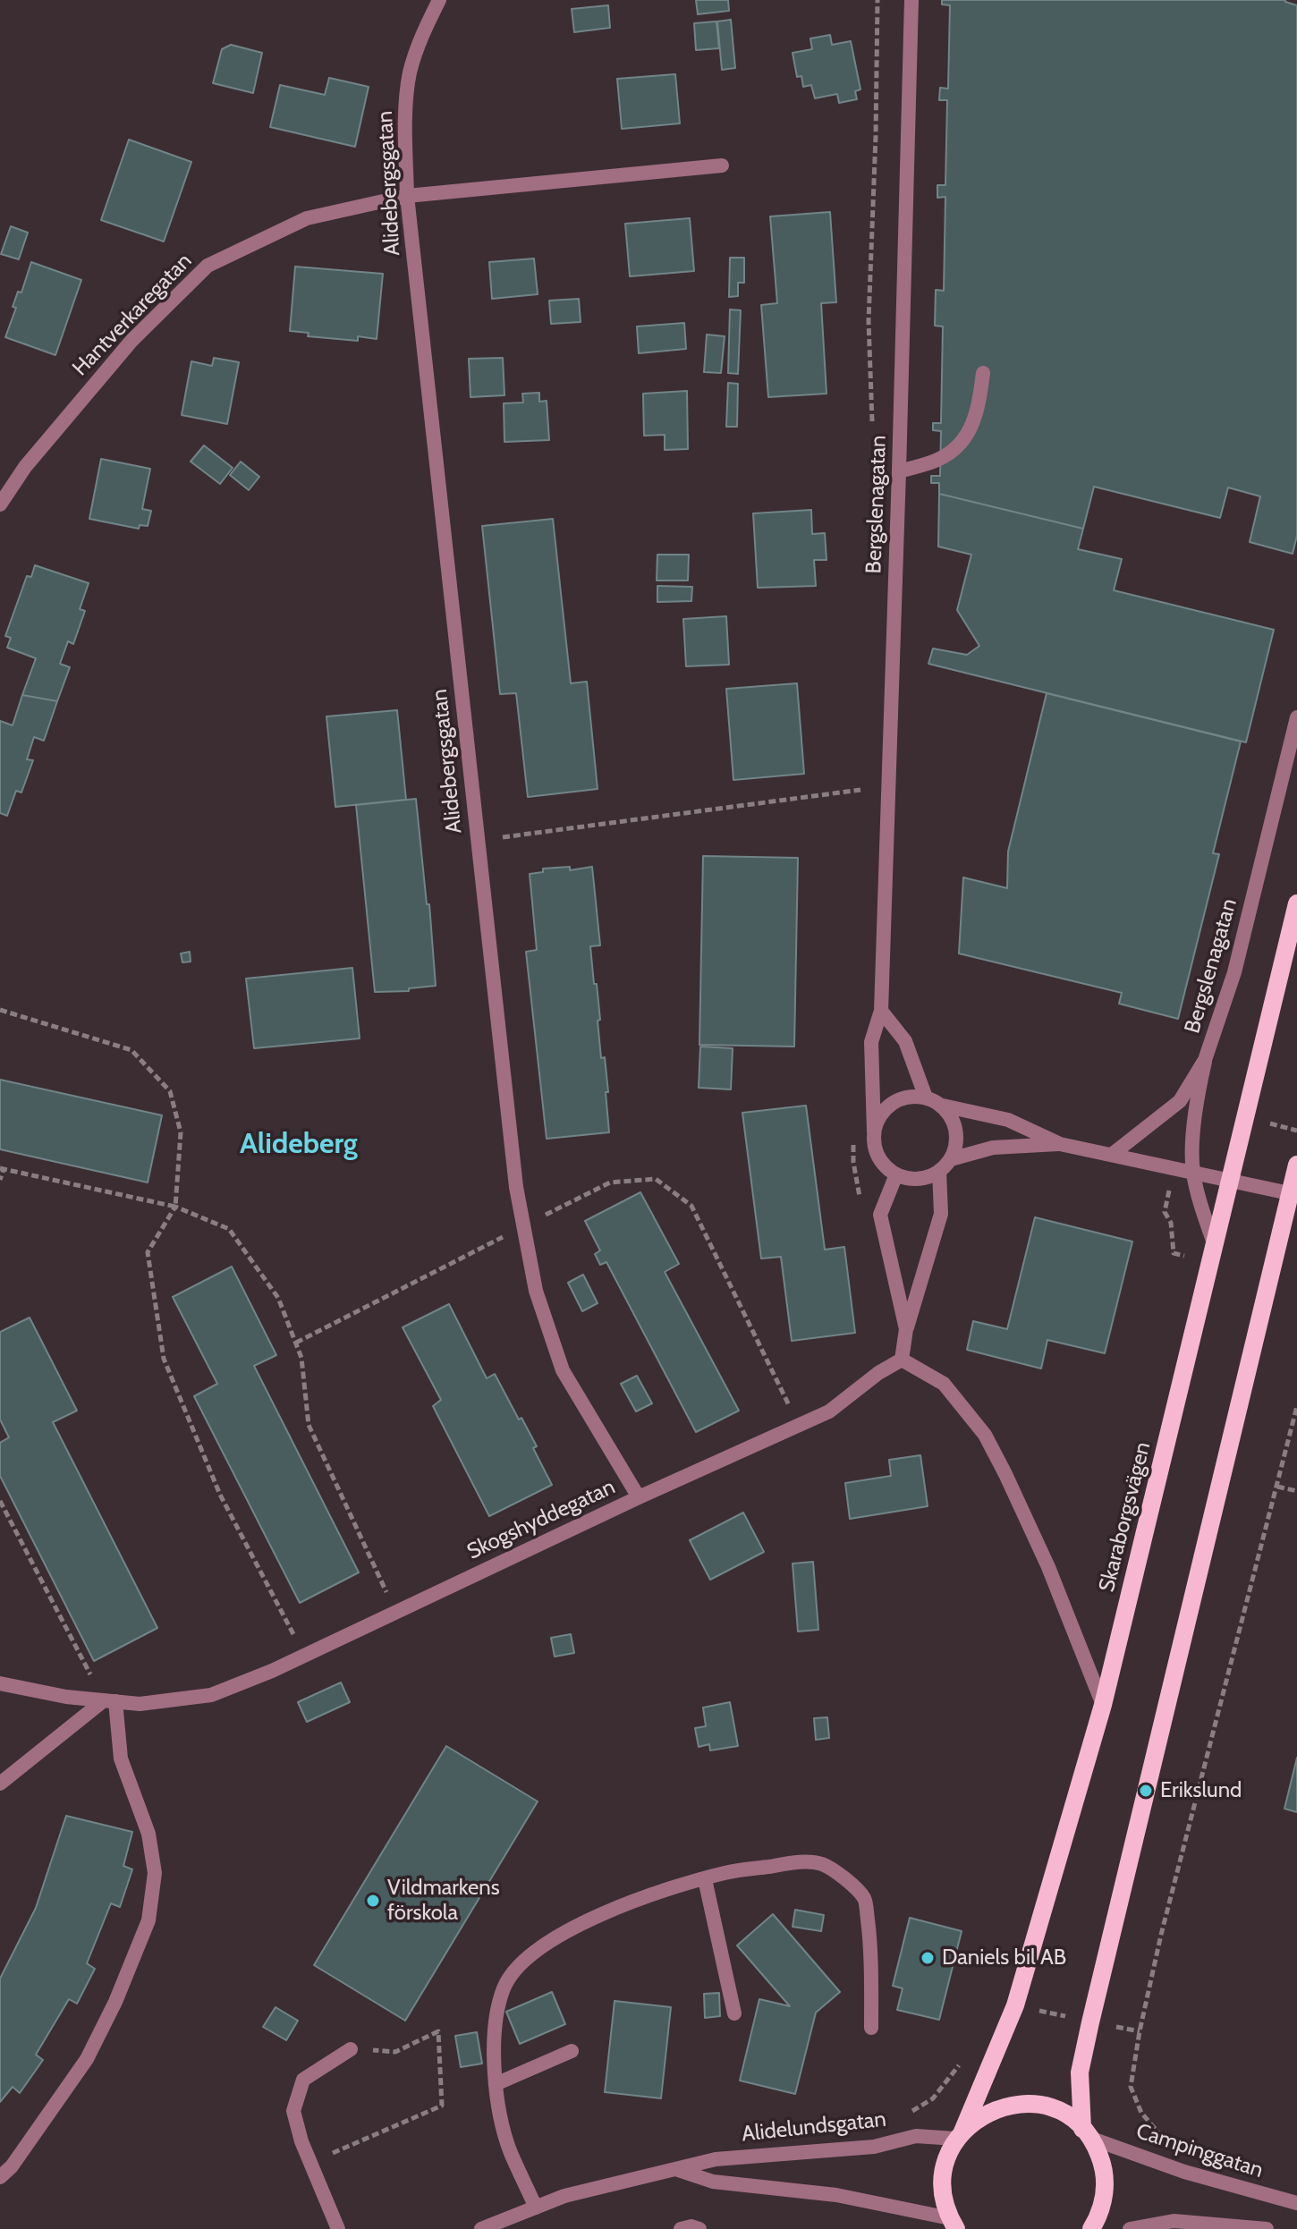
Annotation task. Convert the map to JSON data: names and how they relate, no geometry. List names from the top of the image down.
{
  "streets": {
    "main road": ["Skaraborgsvägen"],
    "street": [
      "Alidebergsgatan",
      "Hantverkaregatan",
      "Bergslenagatan",
      "Skogshyddegatan",
      "Alidelundsgatan",
      "Campinggatan"
    ]
  },
  "crossings": [
    ["Alidebergsgatan", "Hantverkaregatan"],
    ["Alidebergsgatan", "Skogshyddegatan"],
    ["Bergslenagatan", "Skaraborgsvägen"],
    ["Skaraborgsvägen", "Alidelundsgatan"]
  ],
  "districts": ["Alideberg"],
  "places": ["Erikslund", "Vildmarkens förskola", "Daniels bil AB"]
}
